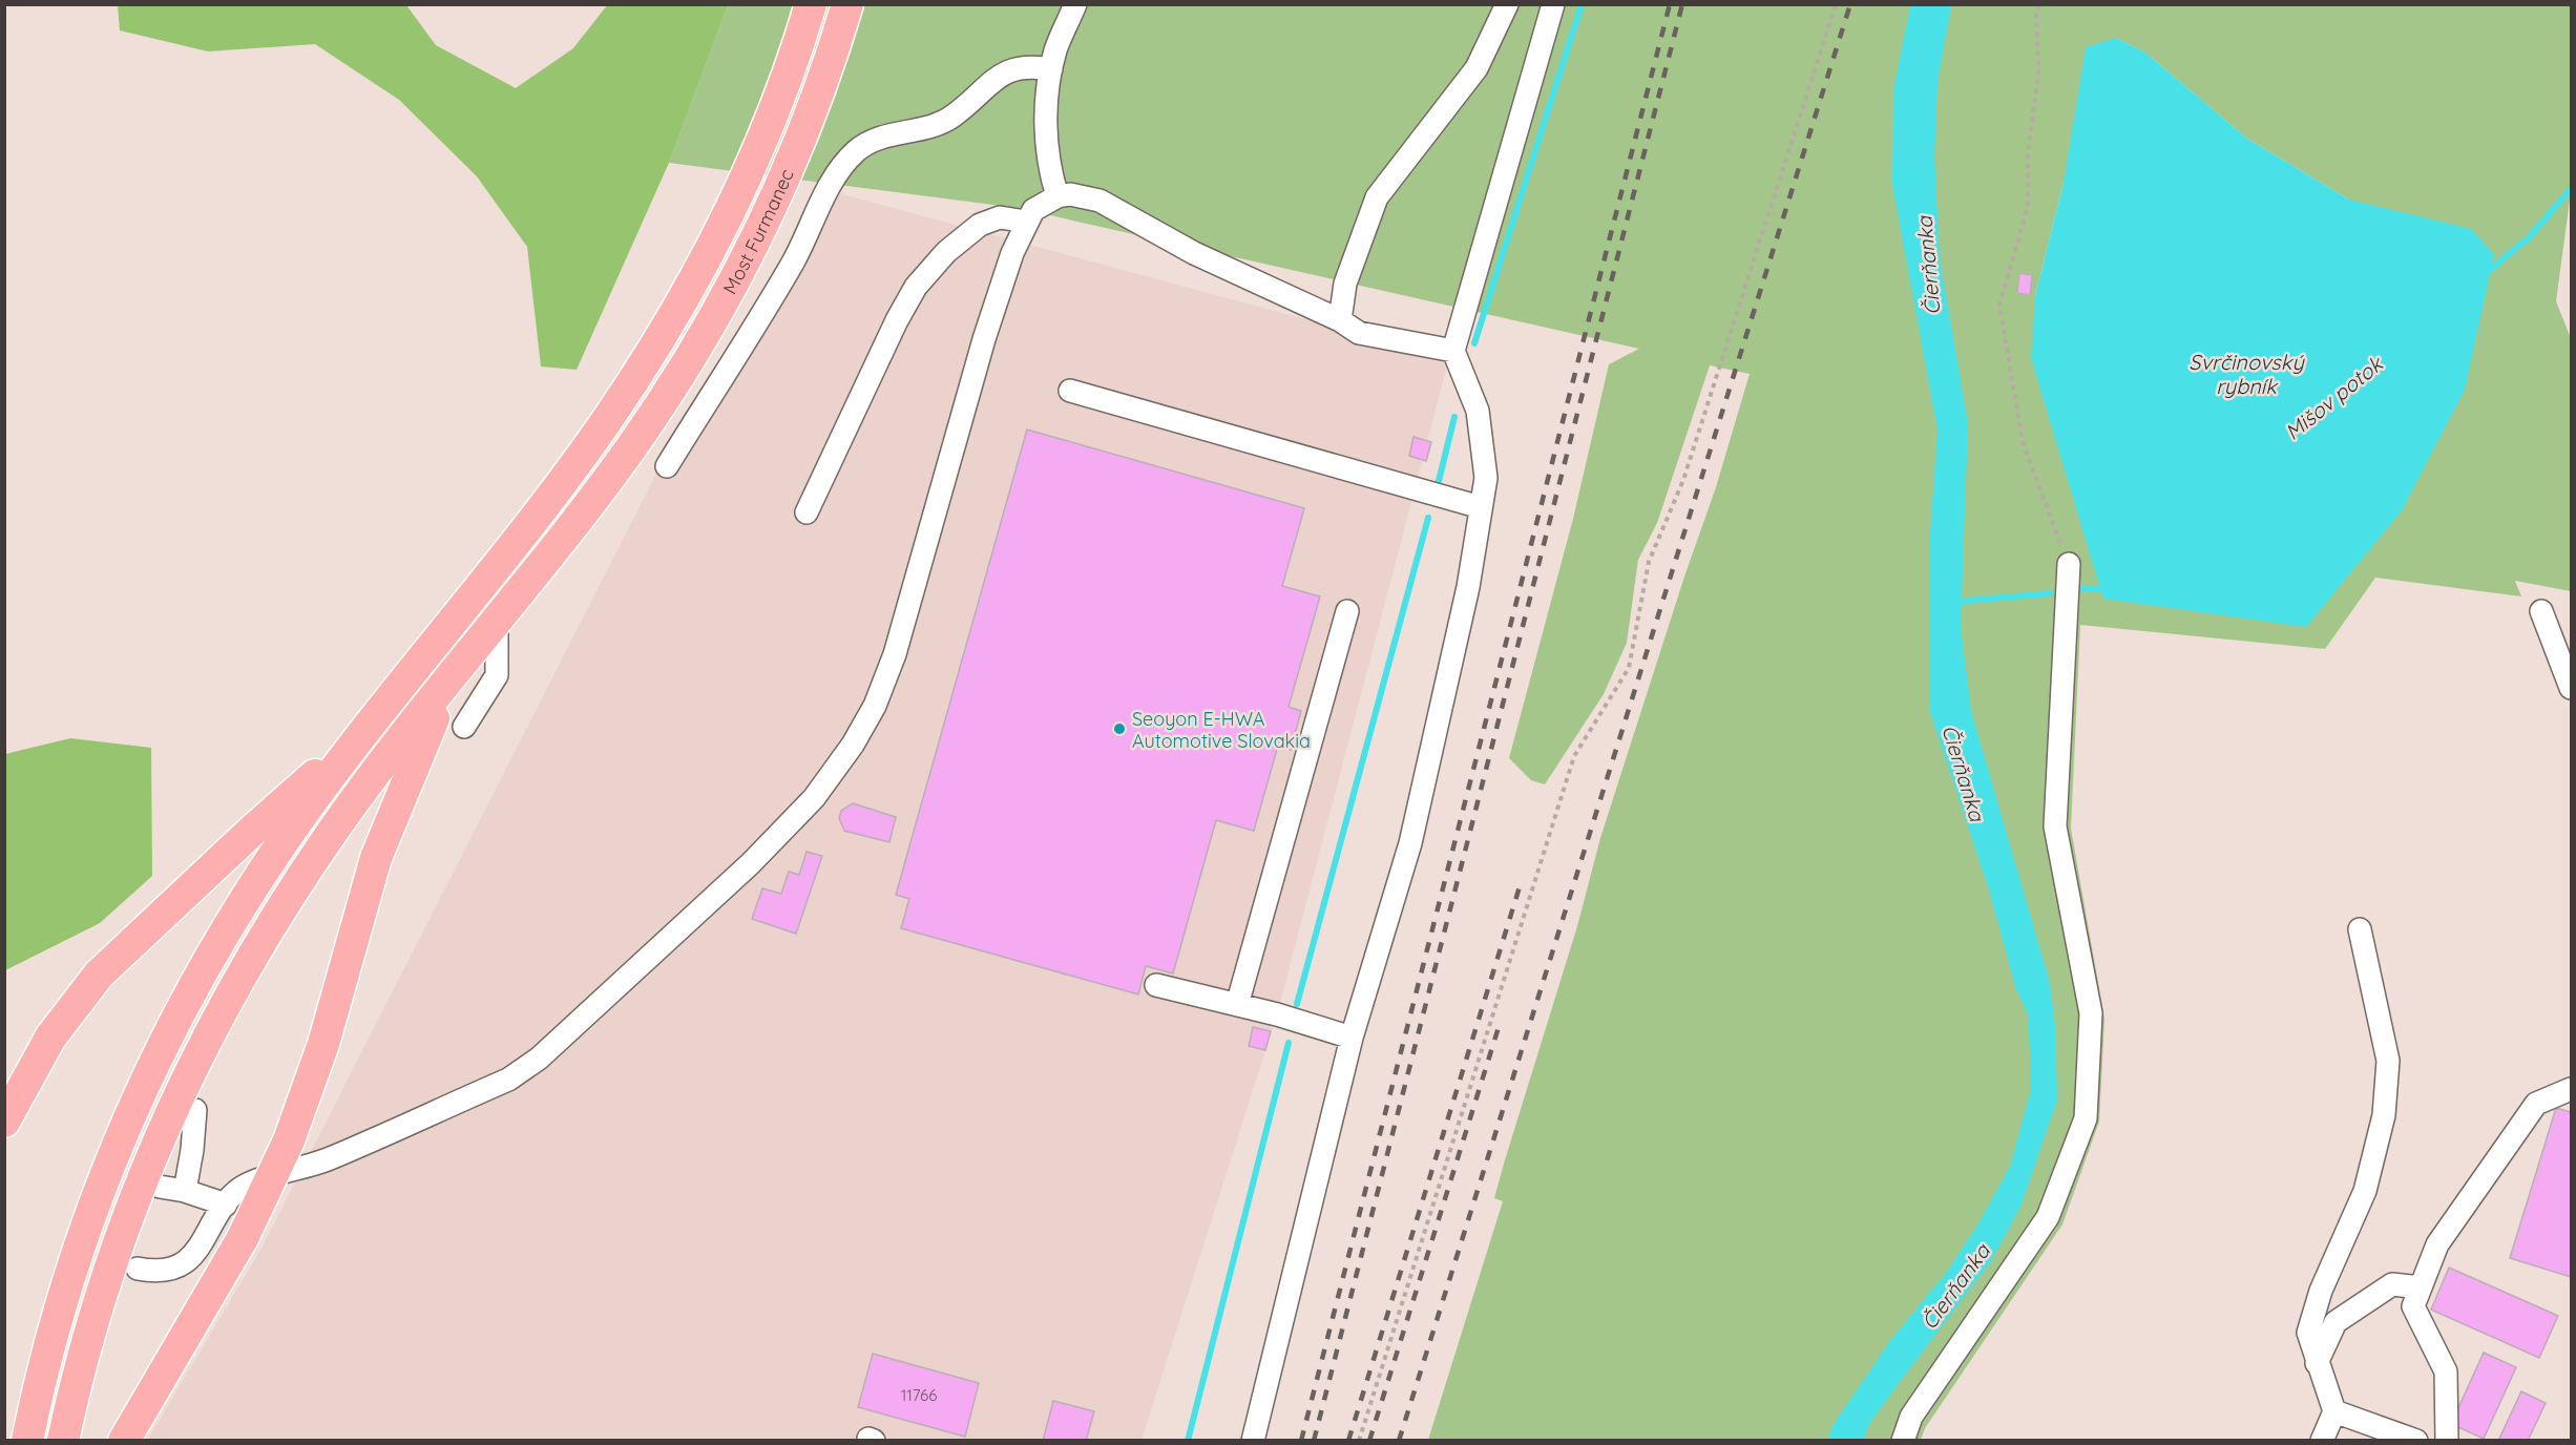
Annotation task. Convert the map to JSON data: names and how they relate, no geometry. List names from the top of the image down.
{
  "streets": {
    "highway": ["Most Furmanec"]
  },
  "water": ["Čierňanka", "Svrčinovský rybník", "Mišov potok"],
  "places": ["Seoyon E-HWA Automotive Slovakia"],
  "house_numbers": ["11766"]
}
